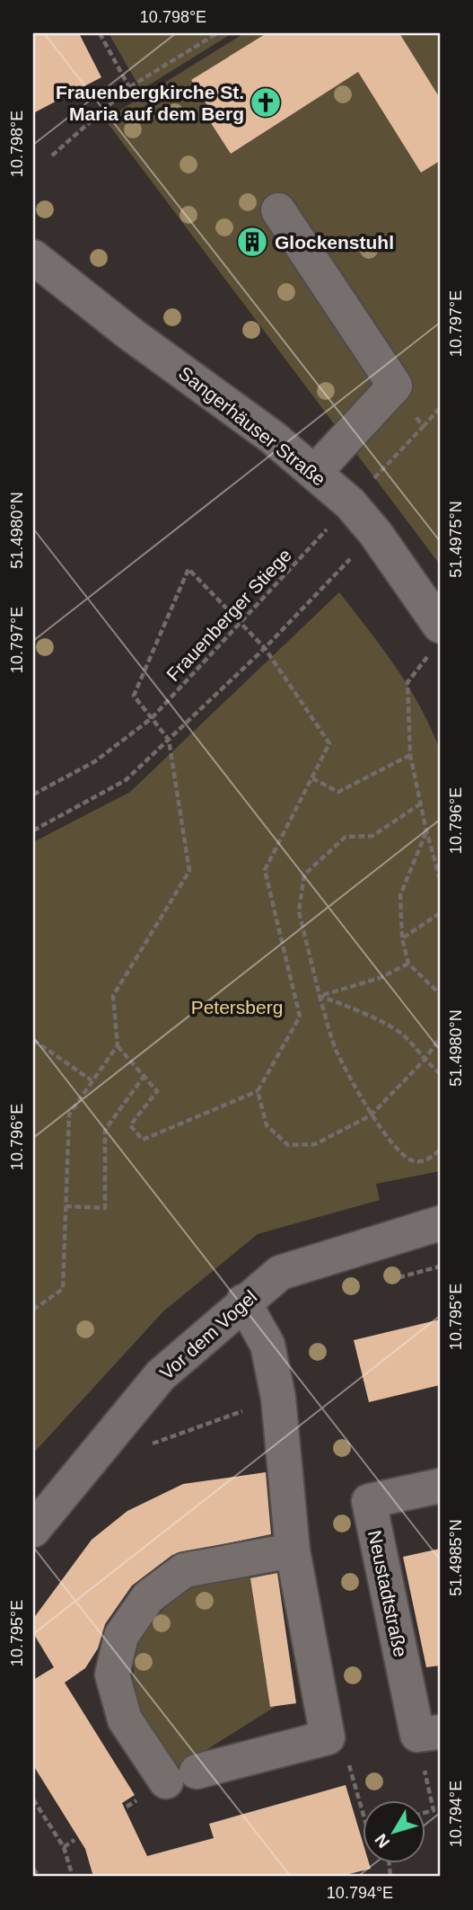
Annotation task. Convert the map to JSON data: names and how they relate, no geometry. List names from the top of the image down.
{
  "streets": {
    "street": ["Sangerhäuser Straße", "Vor dem Vogel", "Neustadtstraße"],
    "path": ["Frauenberger Stiege"]
  },
  "crossings": [
    ["Sangerhäuser Straße", "Frauenberger Stiege"]
  ],
  "parks": ["Petersberg"],
  "places": {
    "church": ["Frauenbergkirche St. Maria auf dem Berg"],
    "building": ["Glockenstuhl"]
  },
  "north": "bottom left",
  "coordinates": [
    "10.798°E",
    "10.797°E",
    "51.4980°N",
    "51.4975°N",
    "10.796°E",
    "10.795°E",
    "51.4985°N",
    "10.794°E"
  ]
}
